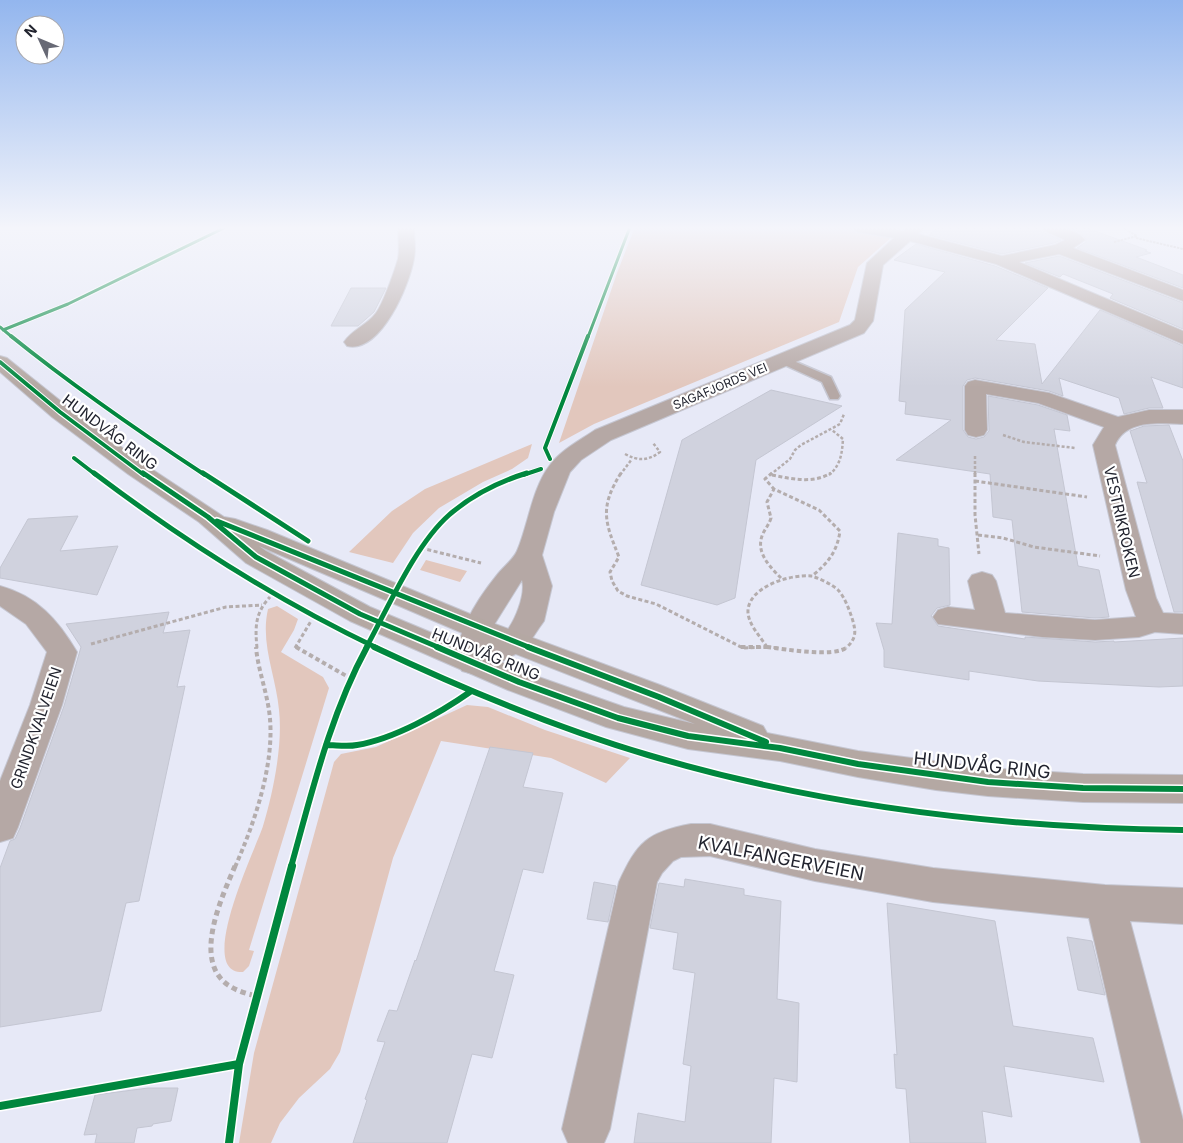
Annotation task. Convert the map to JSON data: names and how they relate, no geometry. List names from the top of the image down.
{
  "streets": {
    "main road": ["HUNDVÅG RING"],
    "street": [
      "SAGAFJORDS VEI",
      "VESTRIKROKEN",
      "GRINDKVALVEIEN",
      "KVALFANGERVEIEN"
    ]
  },
  "crossings": [
    ["SAGAFJORDS VEI", "HUNDVÅG RING"]
  ],
  "north": "top left"
}
